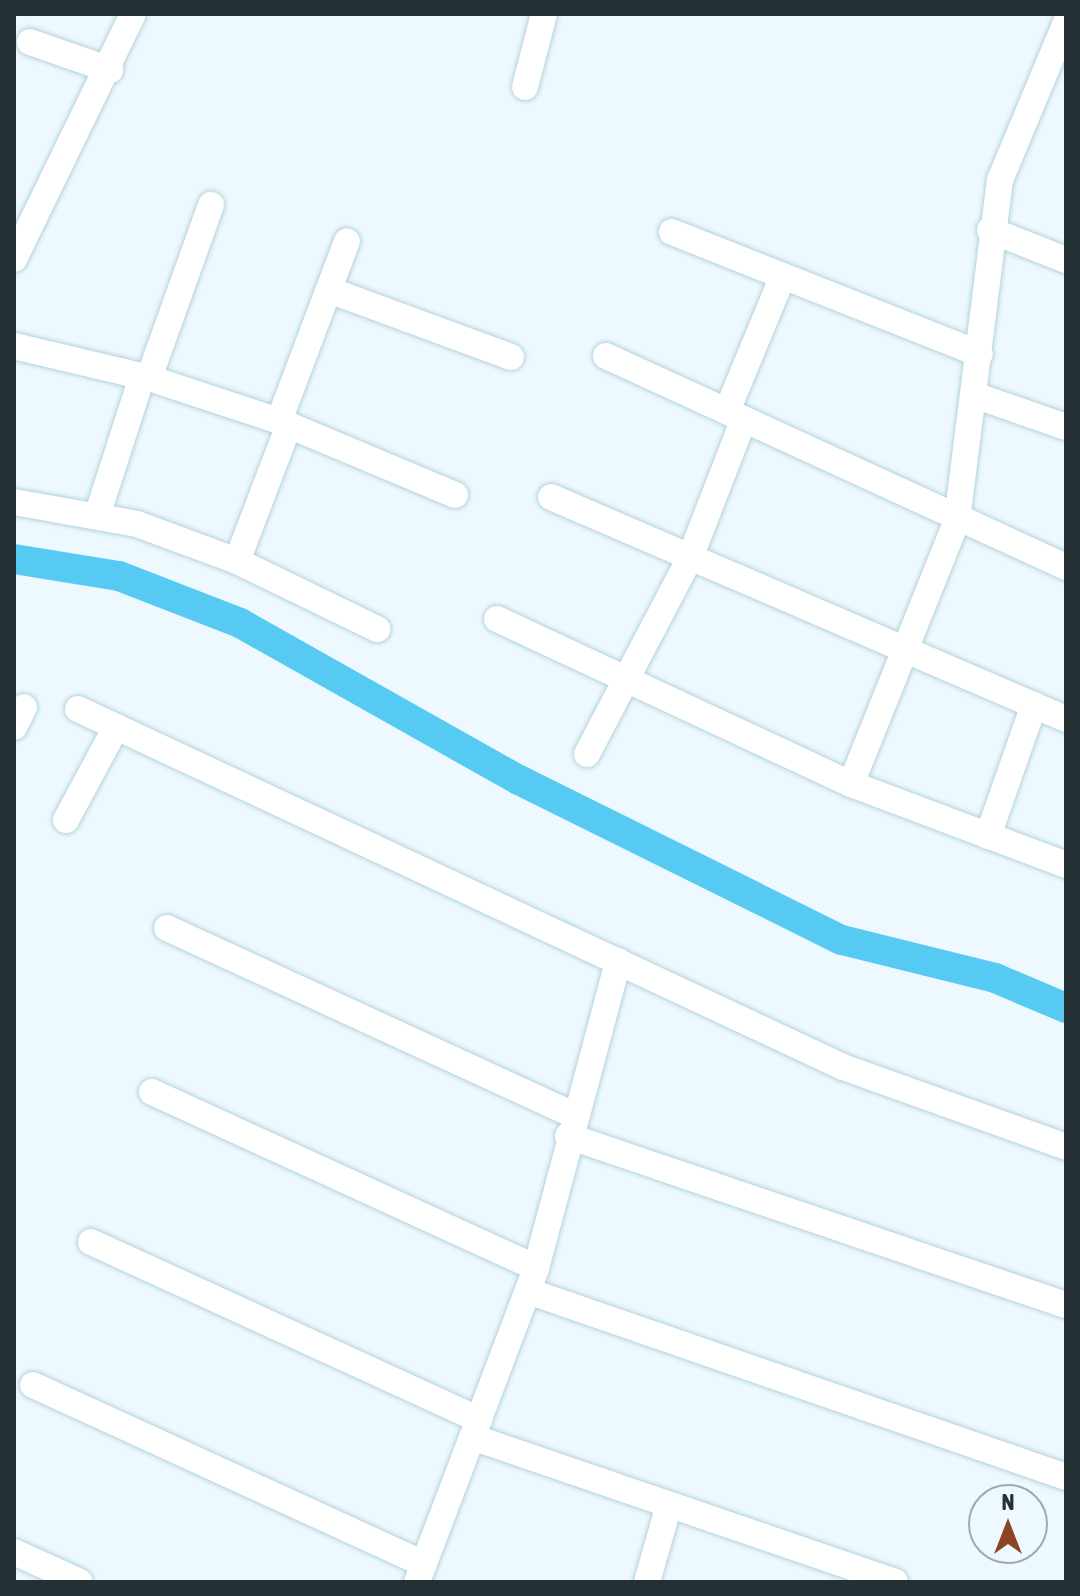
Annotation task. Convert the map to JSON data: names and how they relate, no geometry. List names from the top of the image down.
{
  "north": "top"
}
